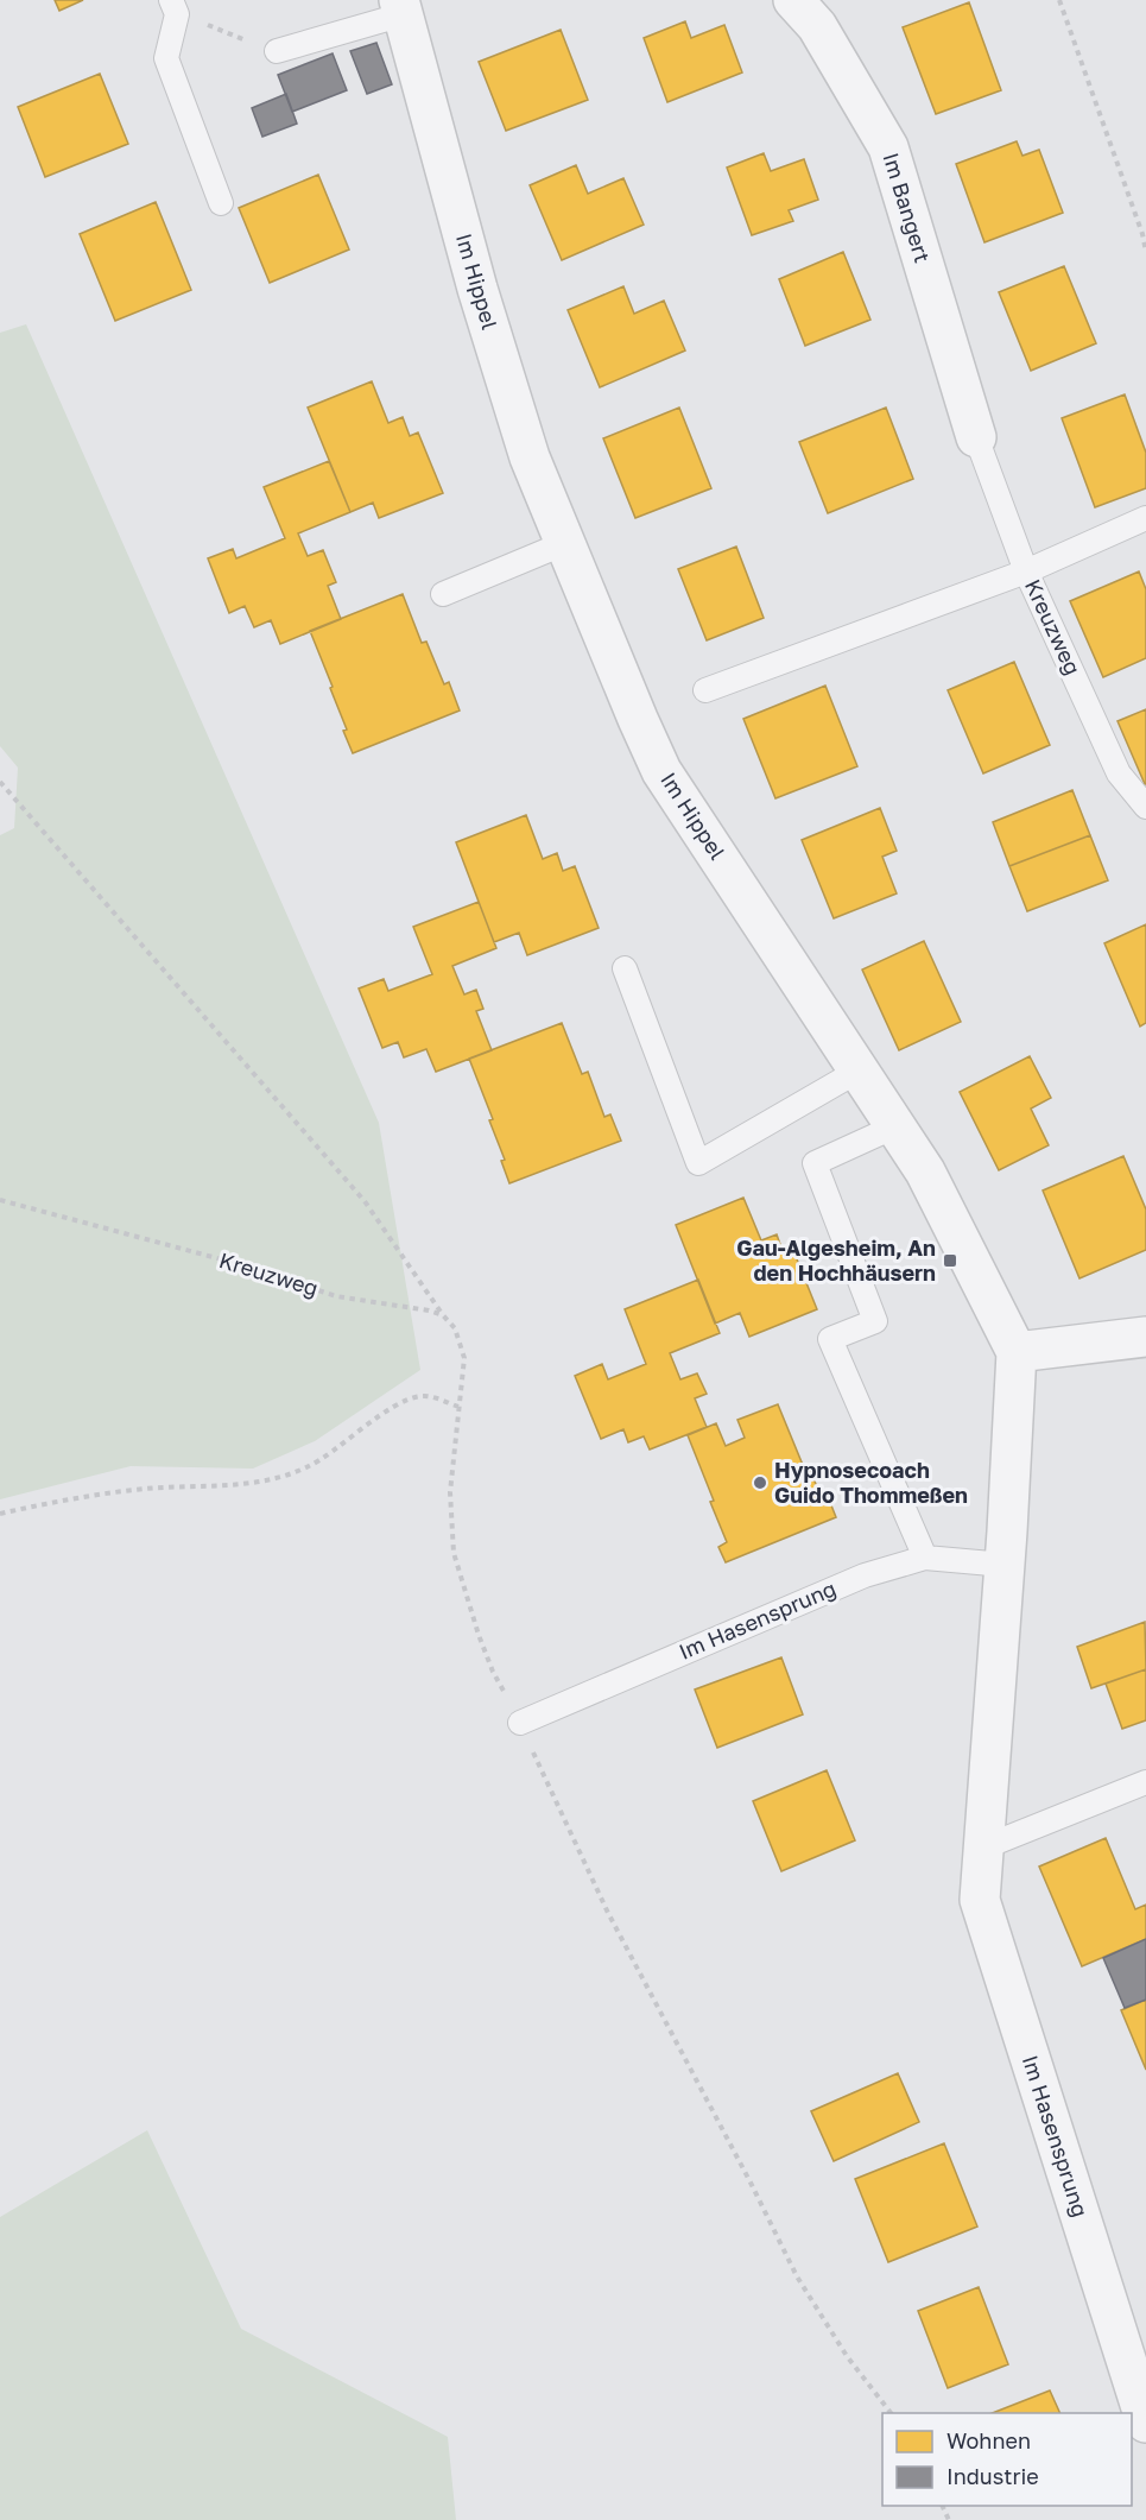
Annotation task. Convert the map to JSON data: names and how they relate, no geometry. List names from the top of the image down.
{
  "streets": {
    "street": ["Im Bangert", "Im Hippel", "Im Hasensprung"],
    "lane": ["Kreuzweg"]
  },
  "crossings": [
    ["Im Bangert", "Kreuzweg"],
    ["Im Hippel", "Im Hasensprung"]
  ],
  "places": {
    "transit": ["Gau-Algesheim, An den Hochhäusern"],
    "other": ["Hypnosecoach Guido Thommeßen"]
  },
  "legend": ["Wohnen", "Industrie"]
}
